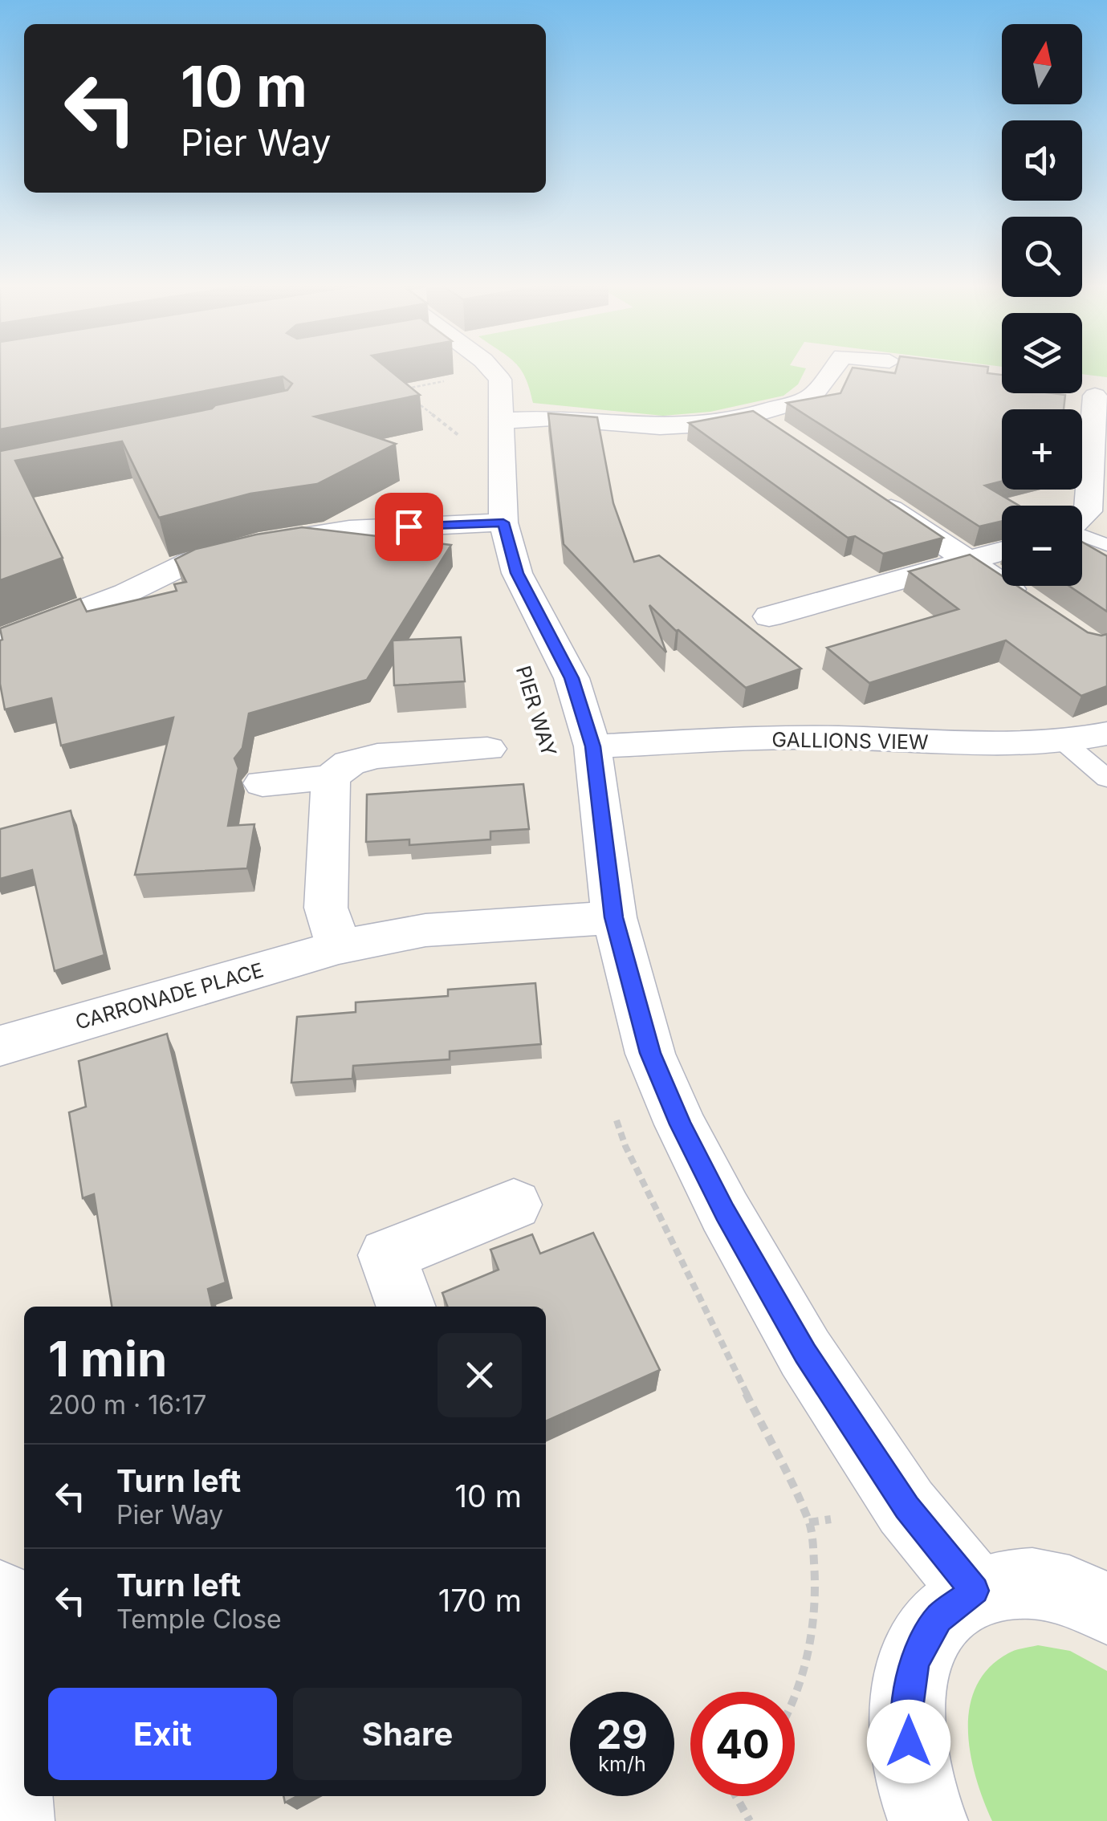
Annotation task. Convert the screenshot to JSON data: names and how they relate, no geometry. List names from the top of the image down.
{
  "streets": {
    "street": ["PIER WAY", "GALLIONS VIEW", "CARRONADE PLACE"]
  },
  "crossings": [
    ["PIER WAY", "GALLIONS VIEW"],
    ["PIER WAY", "CARRONADE PLACE"]
  ],
  "north": "top",
  "page": {
    "map_buttons": ["+", "−"],
    "turn": ["10 m", "Pier Way"],
    "heading": ["1 min", "200 m · 16:17"],
    "list": [
      {
        "name": "Turn left",
        "note": "Pier Way",
        "value": "10 m"
      },
      {
        "name": "Turn left",
        "note": "Temple Close",
        "value": "170 m"
      }
    ],
    "buttons": ["Exit", "Share"],
    "speed": "29 km/h",
    "limit": "40"
  }
}
